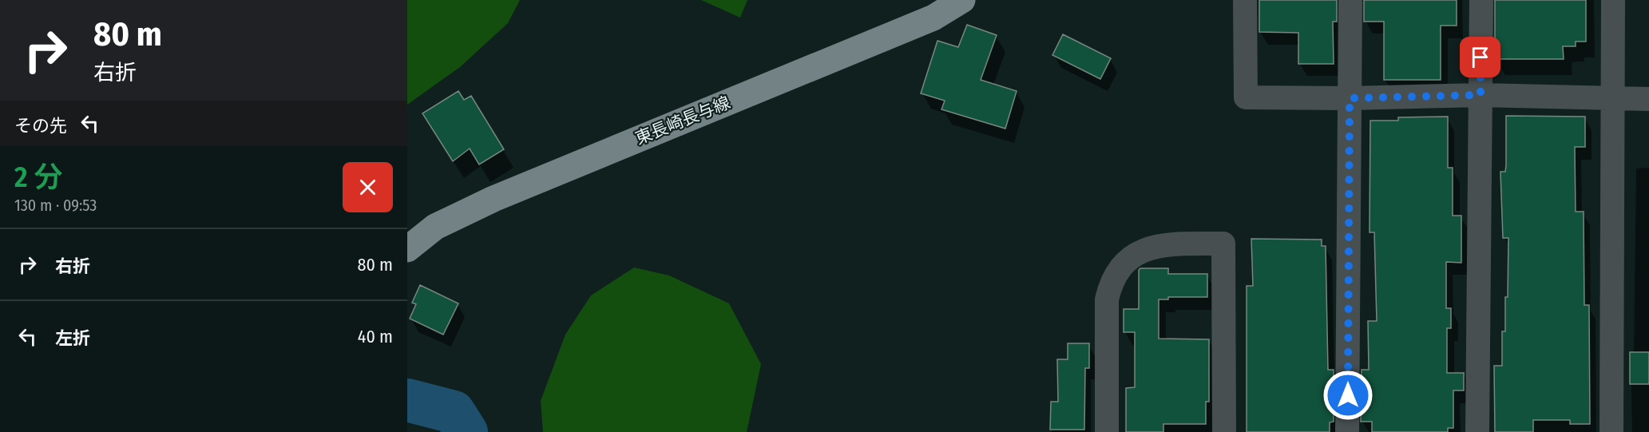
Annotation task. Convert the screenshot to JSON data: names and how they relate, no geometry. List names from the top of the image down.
{
  "streets": {
    "main road": ["東長崎長与線"]
  },
  "page": {
    "turn": ["80 m", "右折"],
    "then": "その先",
    "heading": ["2 分", "130 m · 09:53"],
    "list": [
      {
        "name": "右折",
        "value": "80 m"
      },
      {
        "name": "左折",
        "value": "40 m"
      }
    ]
  }
}
